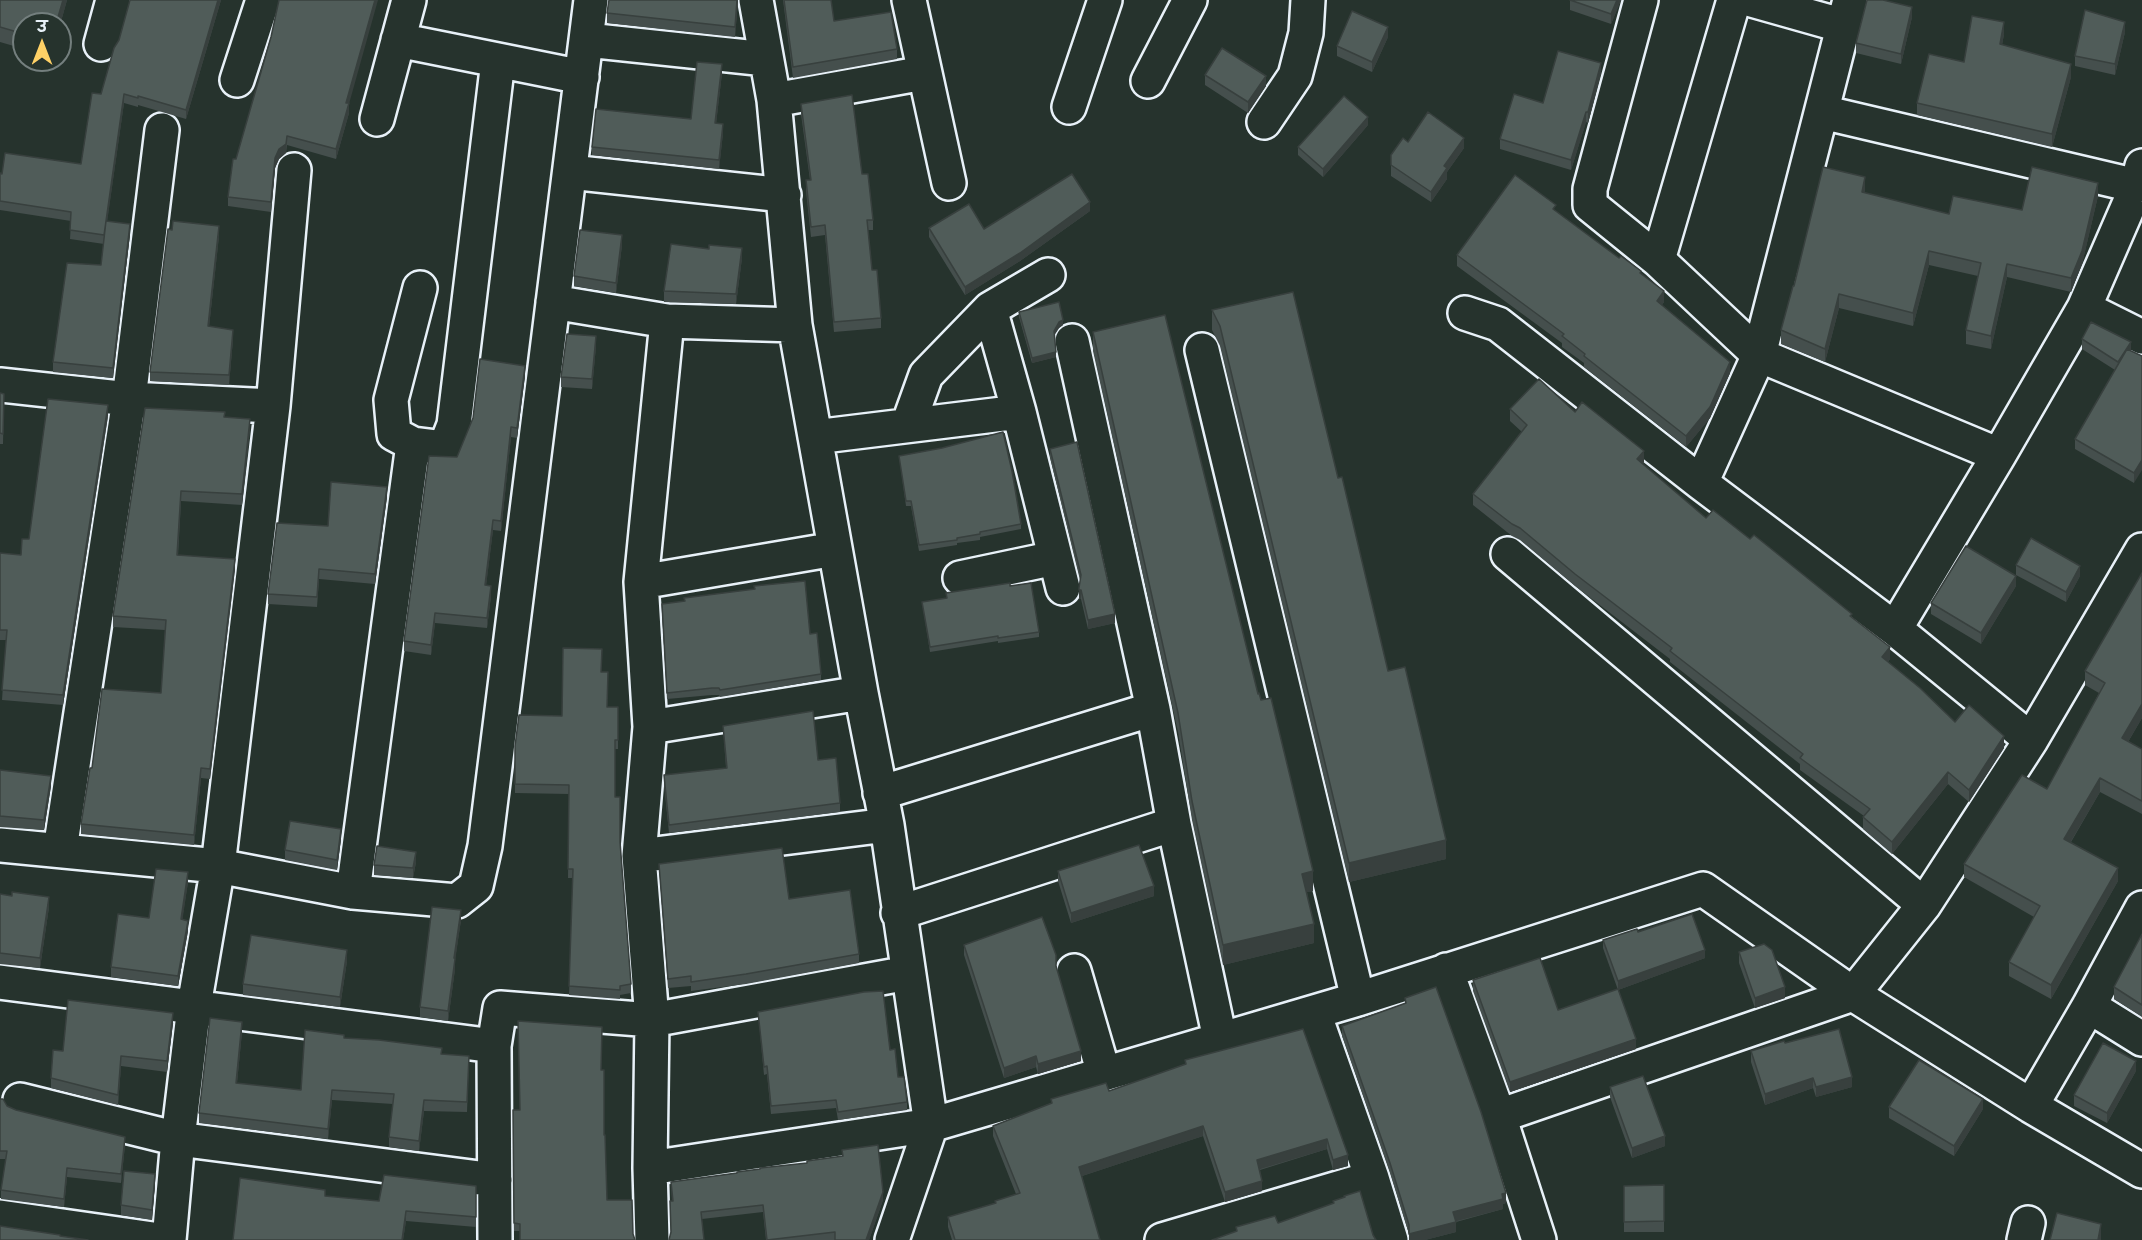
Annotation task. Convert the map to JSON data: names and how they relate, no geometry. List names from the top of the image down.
{
  "north": "top"
}
